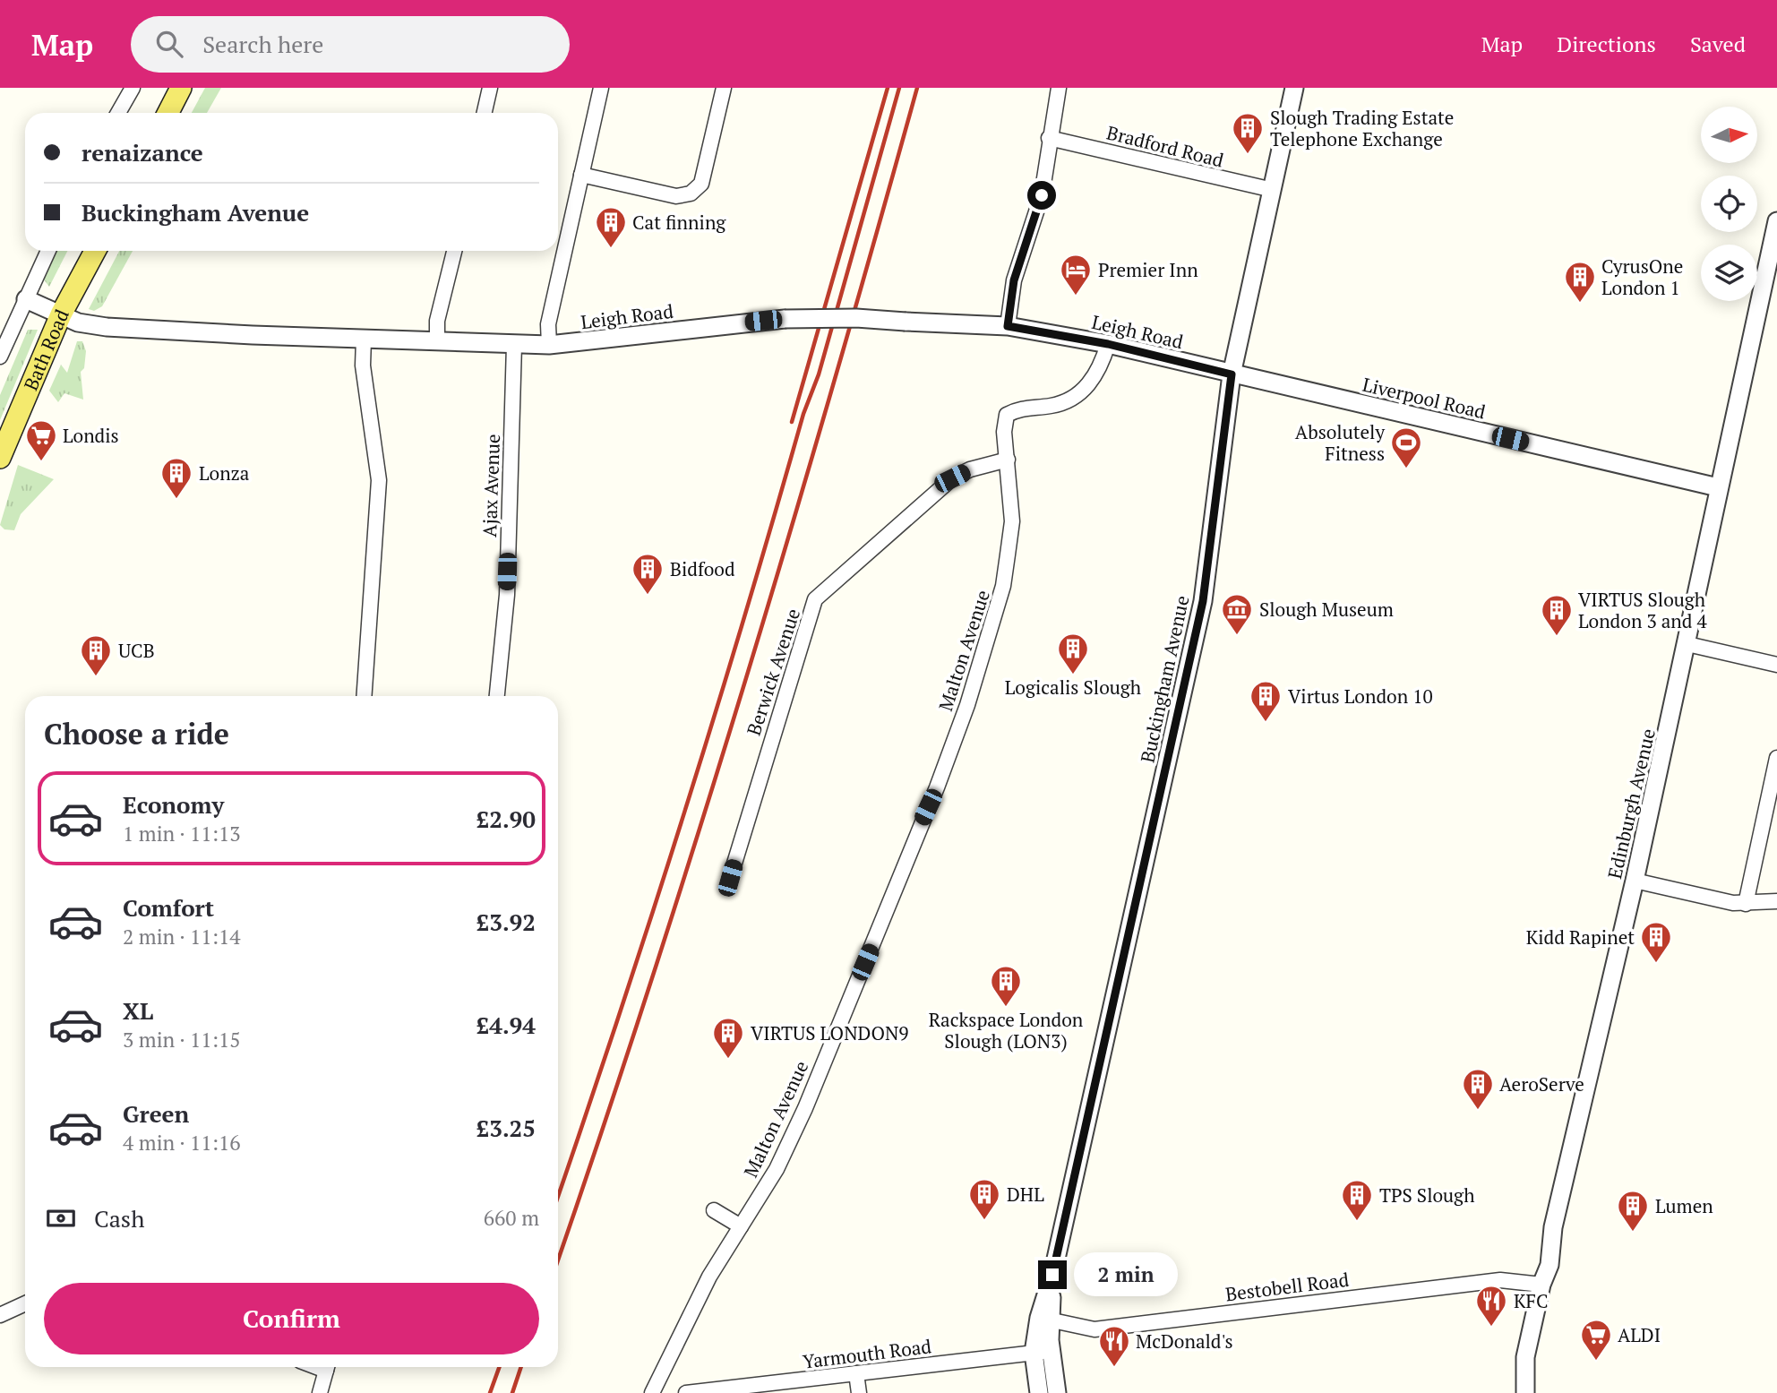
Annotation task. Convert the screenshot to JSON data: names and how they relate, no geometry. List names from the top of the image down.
{
  "streets": {
    "main road": ["Bath Road"],
    "street": [
      "Bradford Road",
      "Leigh Road",
      "Liverpool Road",
      "Ajax Avenue",
      "Malton Avenue",
      "Berwick Avenue",
      "Buckingham Avenue",
      "Edinburgh Avenue",
      "Bestobell Road",
      "Yarmouth Road"
    ]
  },
  "crossings": [
    ["Bradford Road", "Buckingham Avenue"],
    ["Leigh Road", "Bath Road"],
    ["Leigh Road", "Liverpool Road"],
    ["Leigh Road", "Ajax Avenue"],
    ["Leigh Road", "Malton Avenue"],
    ["Leigh Road", "Buckingham Avenue"],
    ["Liverpool Road", "Buckingham Avenue"],
    ["Liverpool Road", "Edinburgh Avenue"],
    ["Malton Avenue", "Berwick Avenue"],
    ["Buckingham Avenue", "Bestobell Road"],
    ["Buckingham Avenue", "Yarmouth Road"],
    ["Edinburgh Avenue", "Bestobell Road"]
  ],
  "places": {
    "building": [
      "Slough Trading Estate Telephone Exchange",
      "Cat finning",
      "CyrusOne London 1",
      "Lonza",
      "Bidfood",
      "VIRTUS Slough London 3 and 4",
      "Logicalis Slough",
      "UCB",
      "Virtus London 10",
      "Kidd Rapinet",
      "Rackspace London Slough (LON3)",
      "VIRTUS LONDON9",
      "AeroServe",
      "DHL",
      "TPS Slough",
      "Lumen"
    ],
    "hotel": ["Premier Inn"],
    "supermarket": ["Londis", "ALDI"],
    "sports": ["Absolutely Fitness"],
    "museum": ["Slough Museum"],
    "restaurant": ["KFC", "McDonald's"]
  },
  "north": "right",
  "page": {
    "header": "Map",
    "search": "Search here",
    "nav": ["Map", "Directions", "Saved"],
    "banner": ["renaizance", "Buckingham Avenue"],
    "heading": "Choose a ride",
    "list": [
      {
        "name": "Economy",
        "note": "1 min · 11:13",
        "value": "£2.90"
      },
      {
        "name": "Comfort",
        "note": "2 min · 11:14",
        "value": "£3.92"
      },
      {
        "name": "XL",
        "note": "3 min · 11:15",
        "value": "£4.94"
      },
      {
        "name": "Green",
        "note": "4 min · 11:16",
        "value": "£3.25"
      }
    ],
    "pay": ["Cash", "660 m"],
    "bubble": "2 min",
    "buttons": "Confirm"
  }
}
